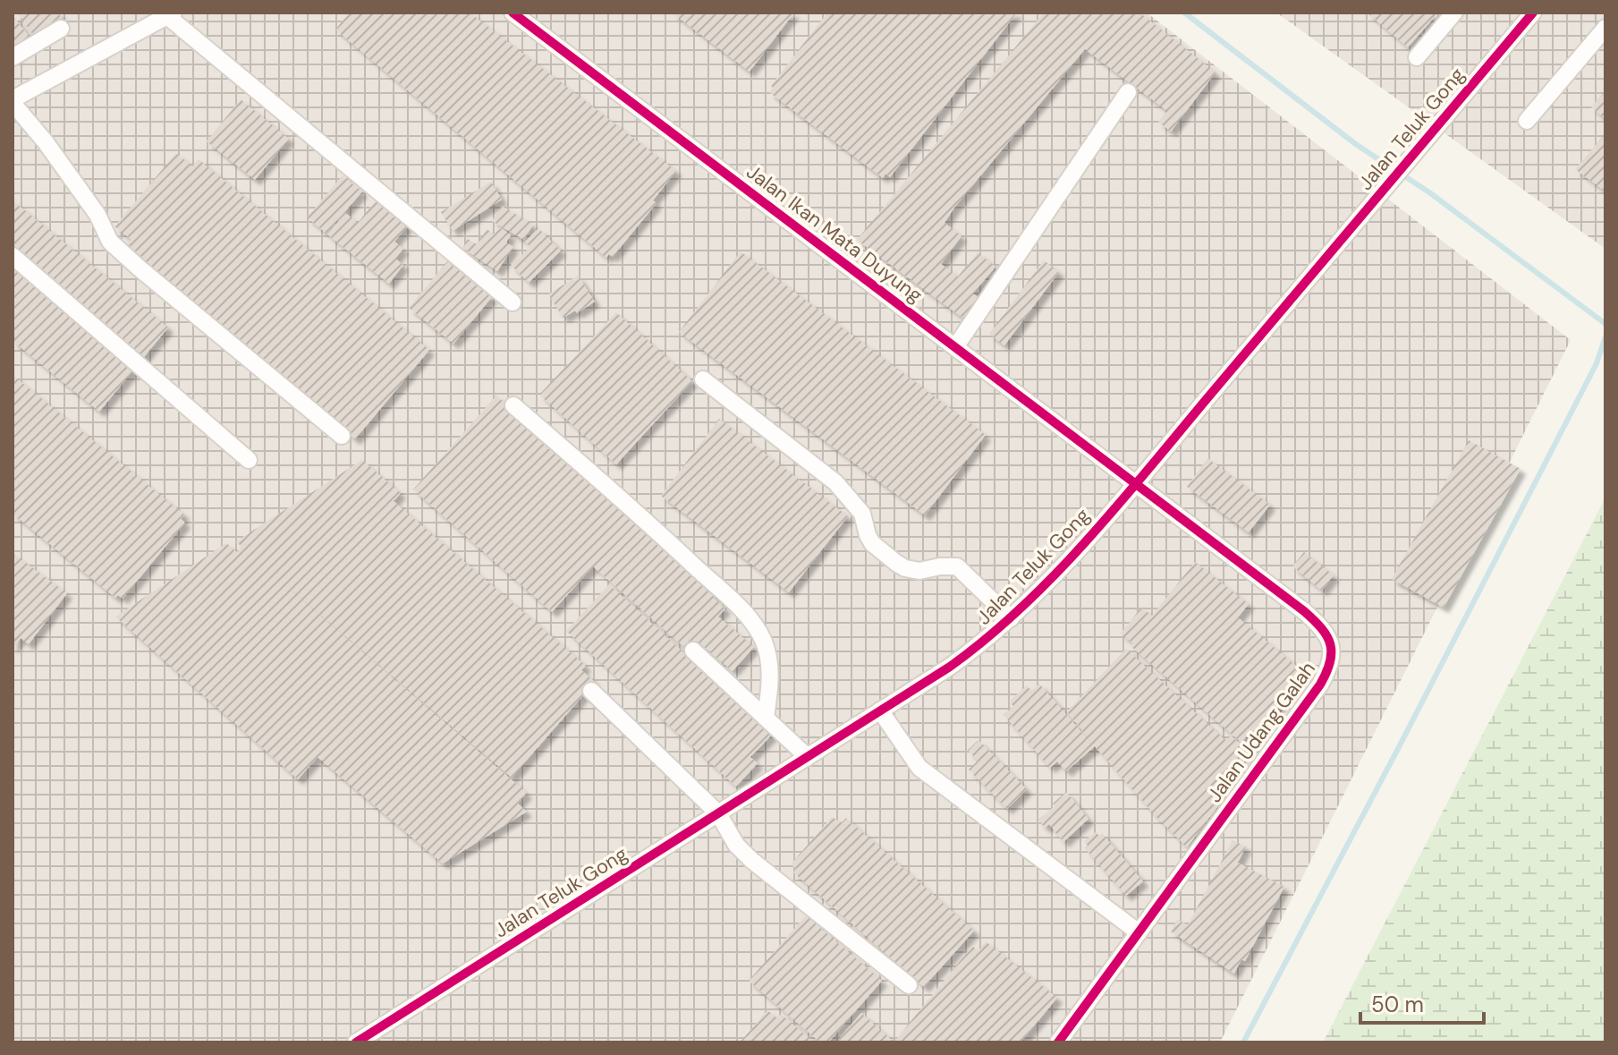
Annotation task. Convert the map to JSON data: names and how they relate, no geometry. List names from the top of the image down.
{
  "streets": {
    "street": ["Jalan Teluk Gong", "Jalan Ikan Mata Duyung", "Jalan Udang Galah"]
  },
  "crossings": [
    ["Jalan Teluk Gong", "Jalan Ikan Mata Duyung"],
    ["Jalan Teluk Gong", "Jalan Udang Galah"],
    ["Jalan Ikan Mata Duyung", "Jalan Udang Galah"]
  ],
  "scale_bar": "50 m"
}
